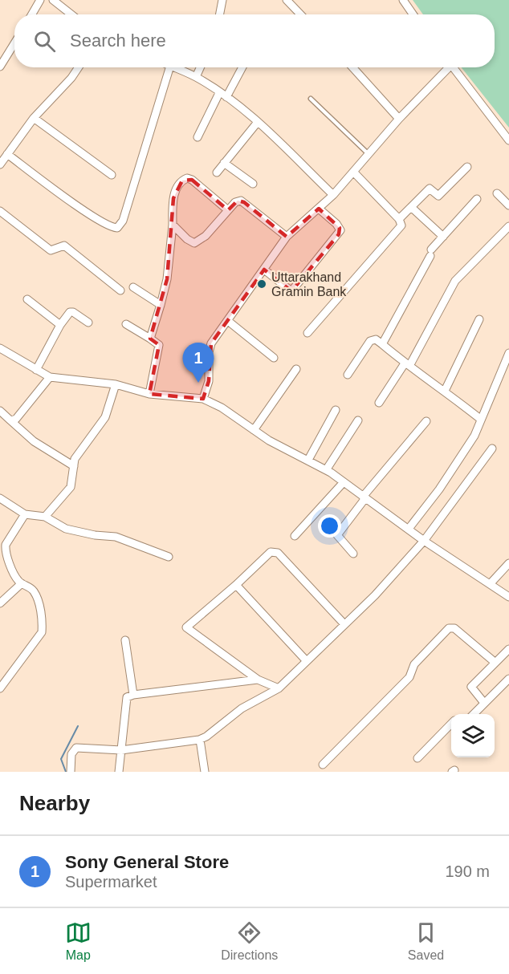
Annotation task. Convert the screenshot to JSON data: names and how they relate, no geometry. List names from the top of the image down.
{
  "places": ["Uttarakhand Gramin Bank"],
  "page": {
    "search": "Search here",
    "pins": "1",
    "heading": "Nearby",
    "list": [
      {
        "mark": "1",
        "name": "Sony General Store",
        "note": "Supermarket",
        "value": "190 m"
      }
    ],
    "nav": ["Map", "Directions", "Saved"]
  }
}
